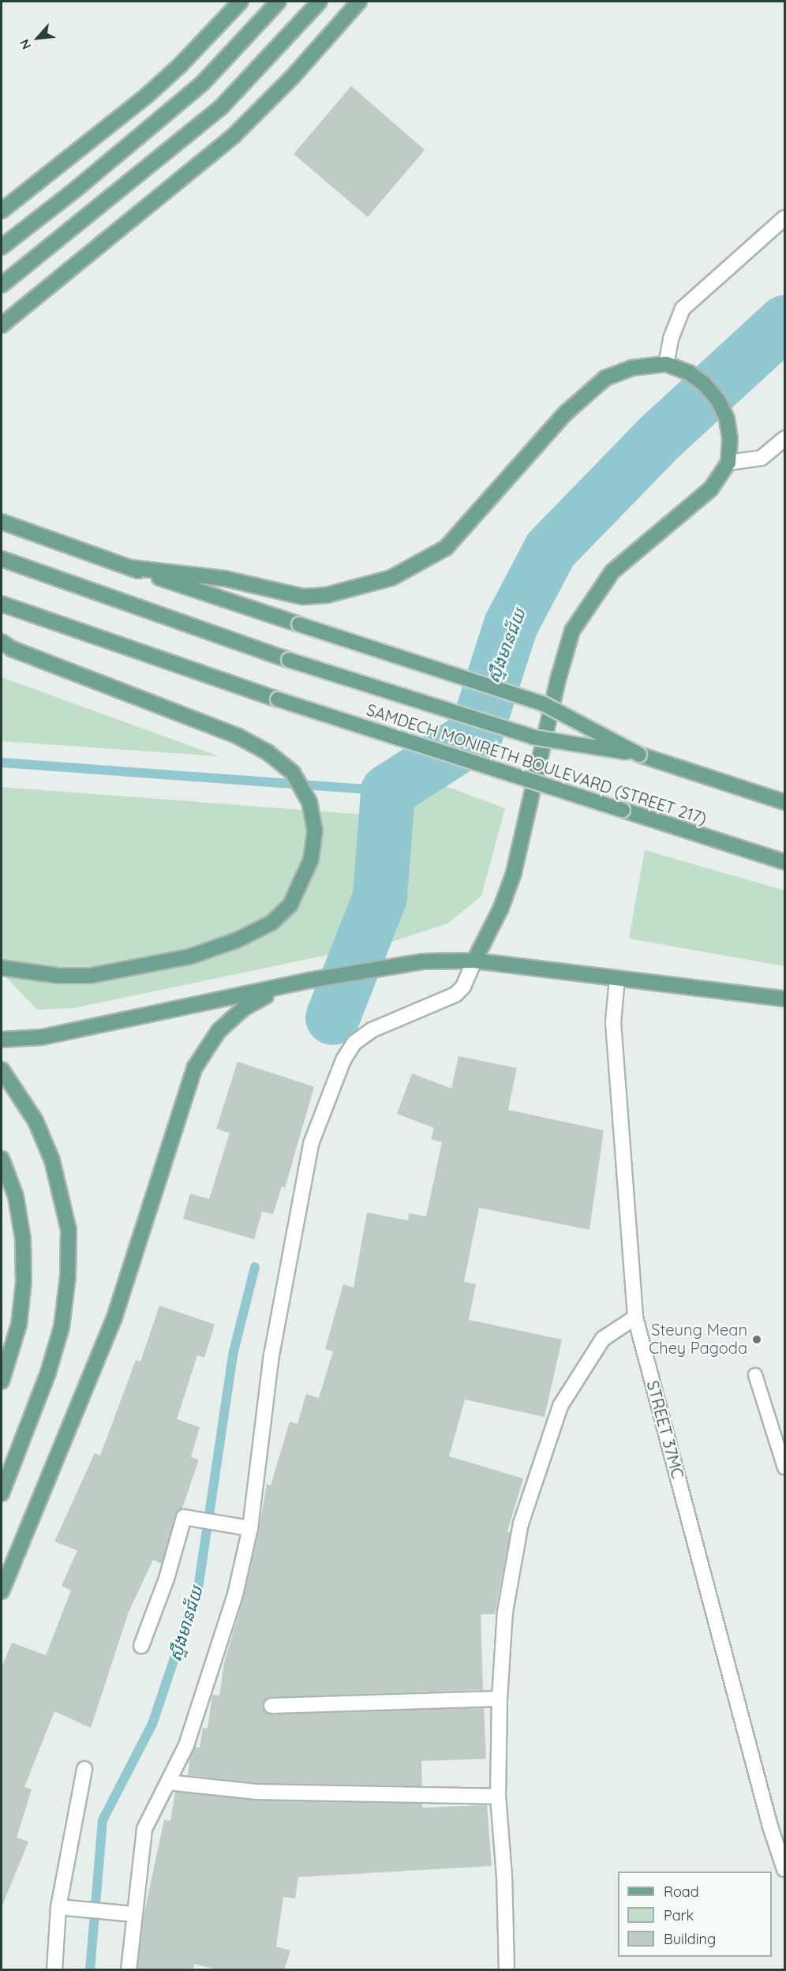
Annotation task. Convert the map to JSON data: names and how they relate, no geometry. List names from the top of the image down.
{
  "streets": {
    "main road": ["SAMDECH MONIRETH BOULEVARD (STREET 217)"],
    "street": ["STREET 37MC"]
  },
  "water": ["ស្ទឹងមានជ័យ"],
  "places": ["Steung Mean Chey Pagoda"],
  "legend": ["Road", "Park", "Building"],
  "north": "bottom left"
}
